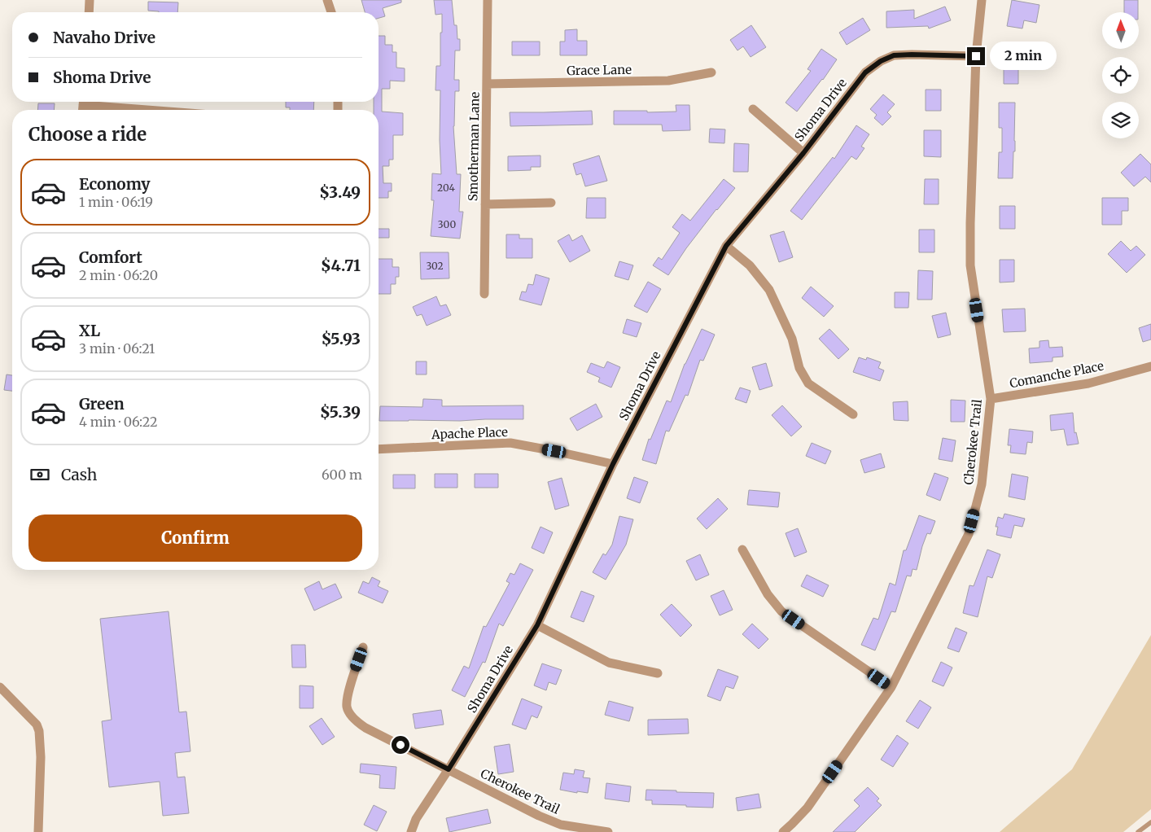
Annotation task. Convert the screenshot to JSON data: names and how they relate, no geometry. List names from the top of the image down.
{
  "streets": {
    "street": [
      "Grace Lane",
      "Shoma Drive",
      "Smotherman Lane",
      "Comanche Place",
      "Apache Place",
      "Cherokee Trail"
    ]
  },
  "crossings": [
    ["Grace Lane", "Smotherman Lane"],
    ["Shoma Drive", "Apache Place"],
    ["Shoma Drive", "Cherokee Trail"],
    ["Comanche Place", "Cherokee Trail"]
  ],
  "house_numbers": ["204", "300", "302"],
  "north": "top",
  "page": {
    "banner": ["Navaho Drive", "Shoma Drive"],
    "bubble": "2 min",
    "heading": "Choose a ride",
    "list": [
      {
        "name": "Economy",
        "note": "1 min · 06:19",
        "value": "$3.49"
      },
      {
        "name": "Comfort",
        "note": "2 min · 06:20",
        "value": "$4.71"
      },
      {
        "name": "XL",
        "note": "3 min · 06:21",
        "value": "$5.93"
      },
      {
        "name": "Green",
        "note": "4 min · 06:22",
        "value": "$5.39"
      }
    ],
    "pay": ["Cash", "600 m"],
    "buttons": "Confirm"
  }
}
